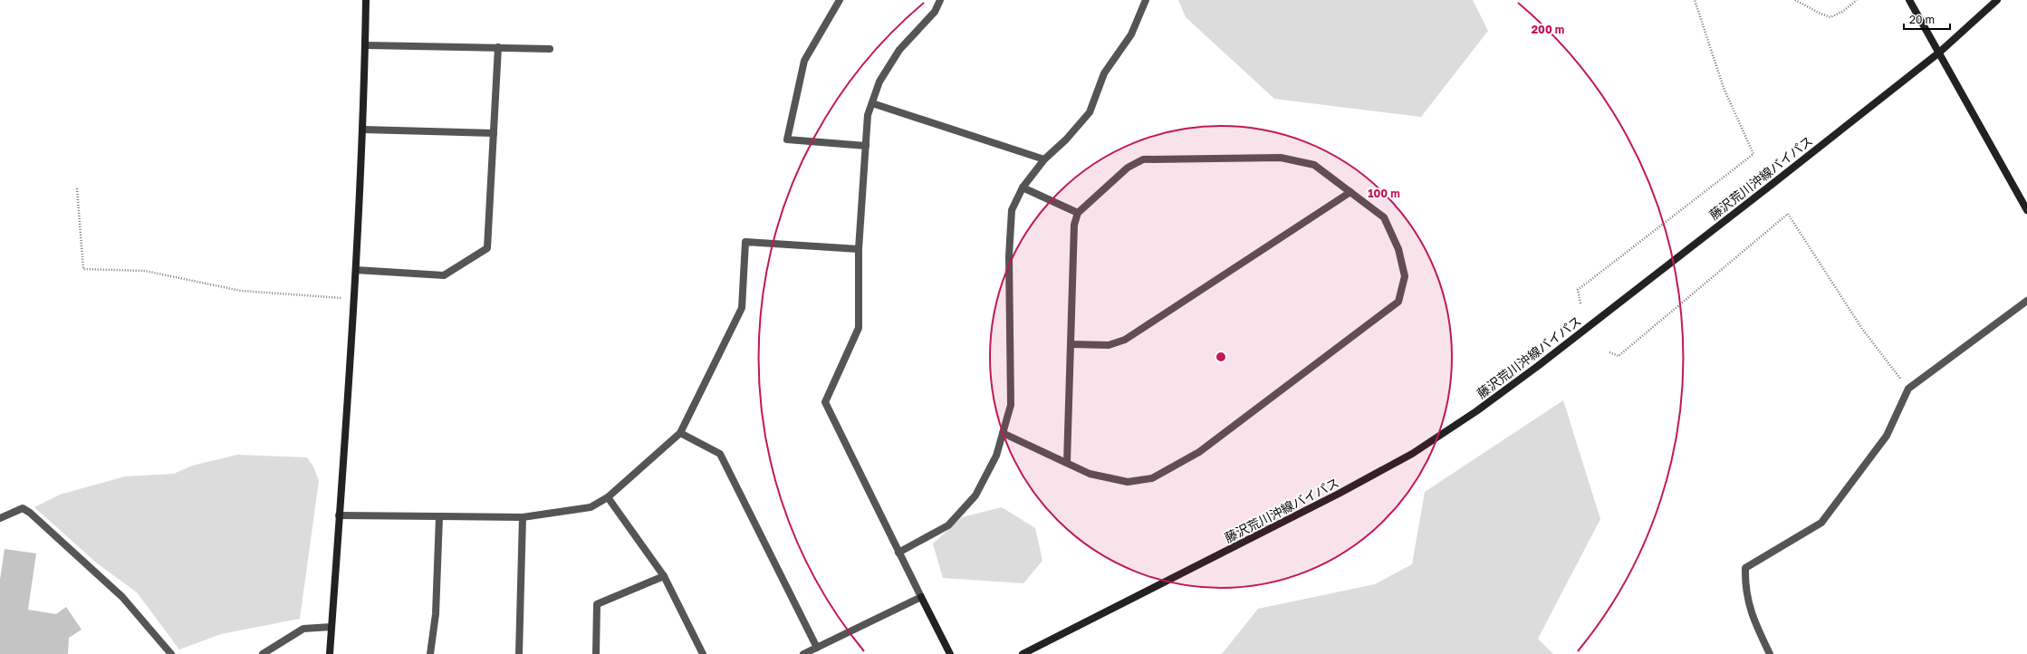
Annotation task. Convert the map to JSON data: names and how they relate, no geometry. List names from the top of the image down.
{
  "streets": {
    "main road": ["藤沢荒川沖線バイパス"]
  },
  "scale_bar": "20 m",
  "rings": ["200 m", "100 m"]
}
